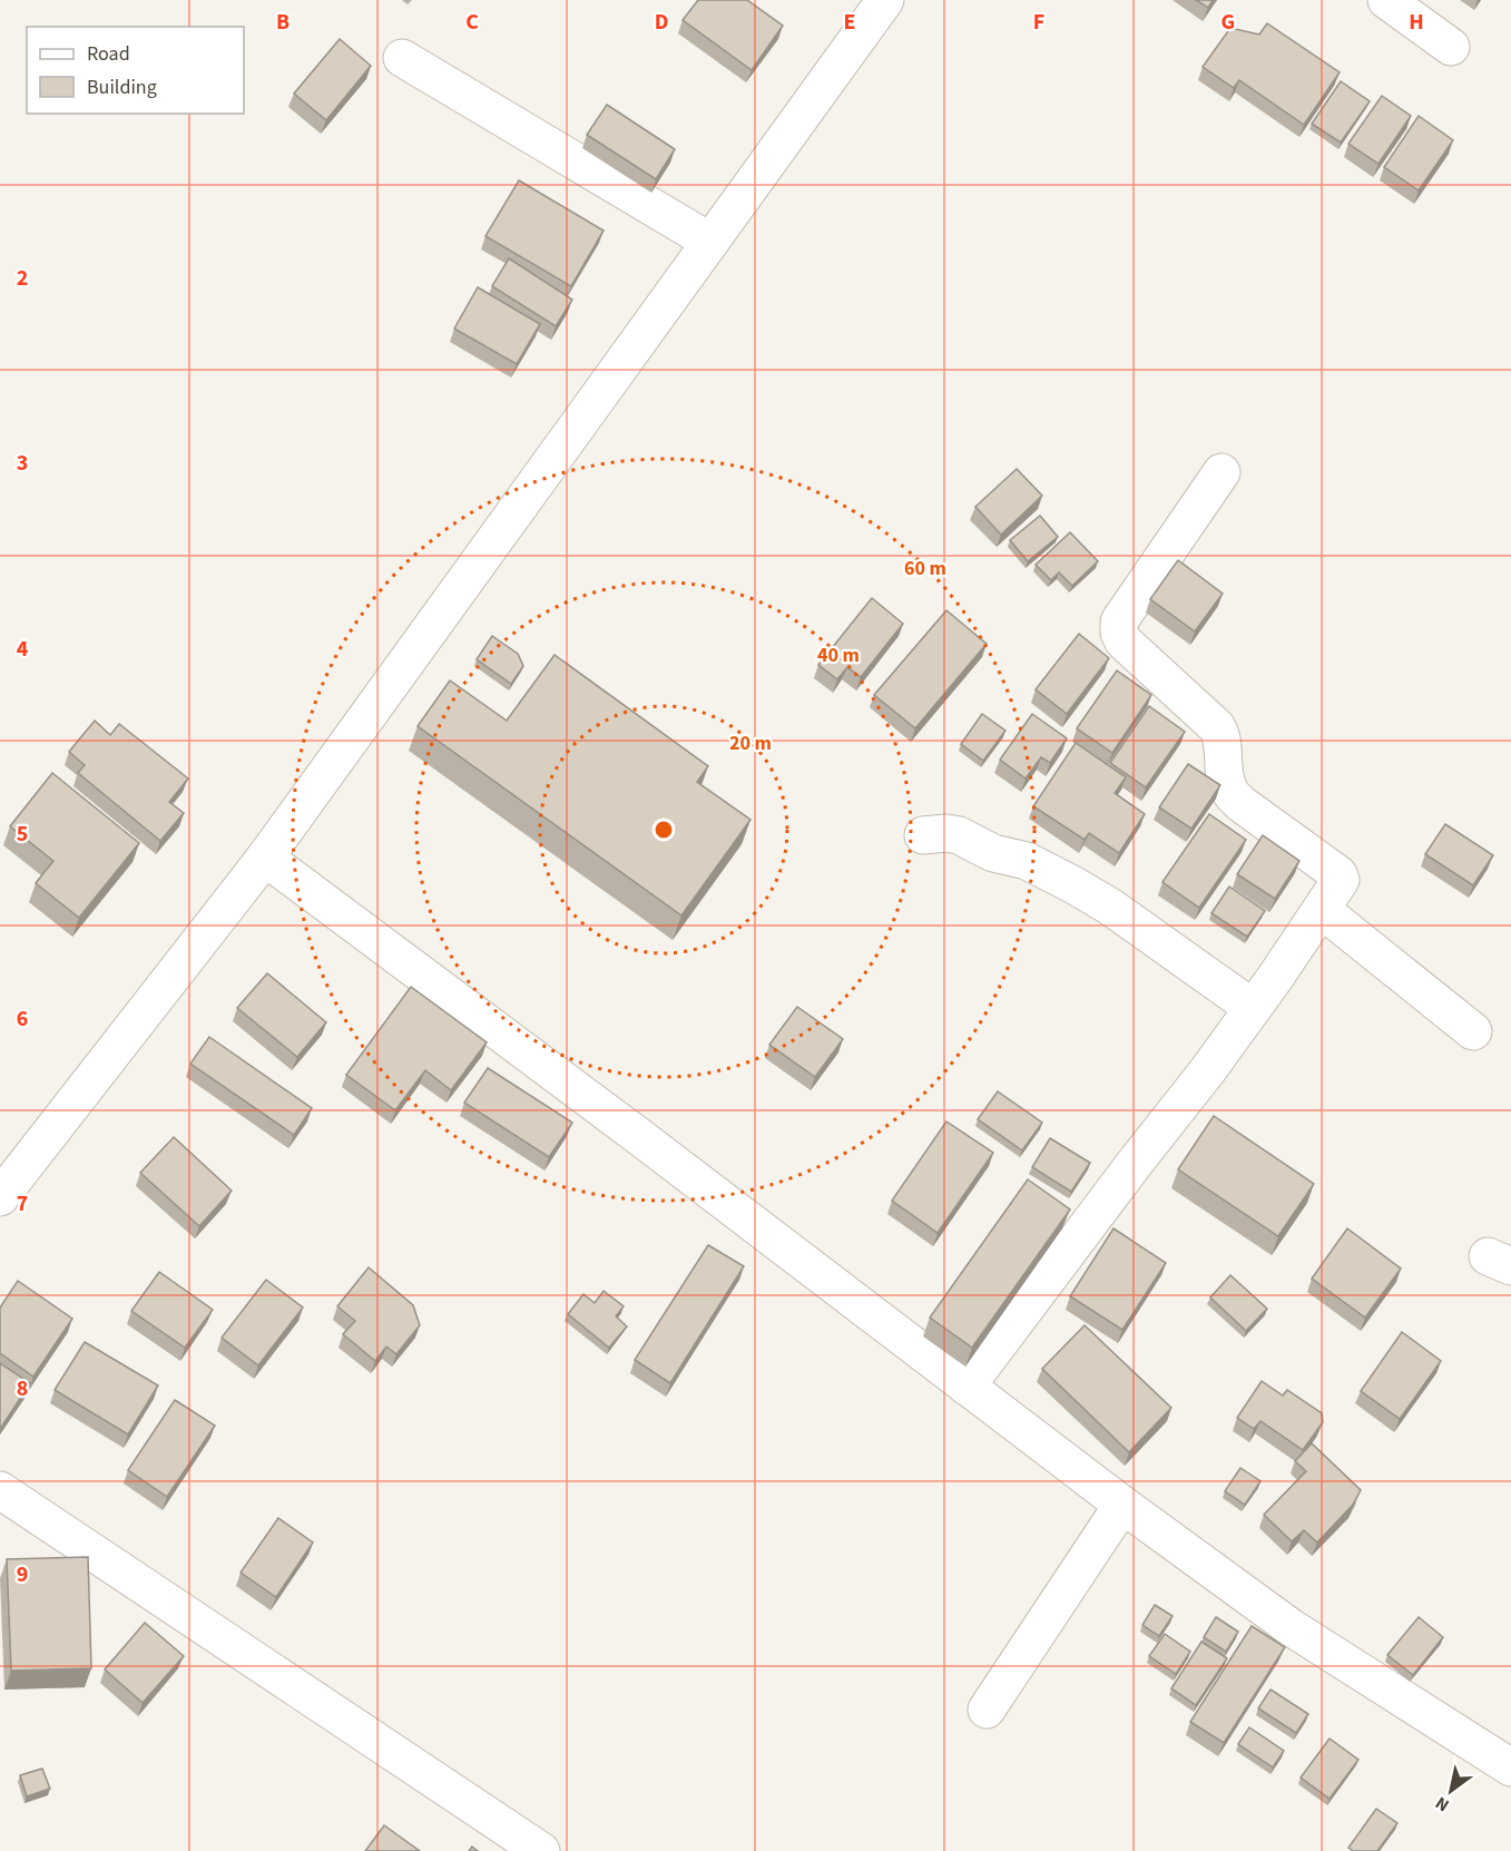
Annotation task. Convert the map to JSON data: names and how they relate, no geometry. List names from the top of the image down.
{
  "legend": ["Road", "Building"],
  "north": "bottom left",
  "grid": {
    "columns": [
      "B",
      "C",
      "D",
      "E",
      "F",
      "G",
      "H"
    ],
    "rows": [
      "2",
      "3",
      "4",
      "5",
      "6",
      "7",
      "8",
      "9"
    ]
  },
  "rings": ["60 m", "40 m", "20 m"]
}
